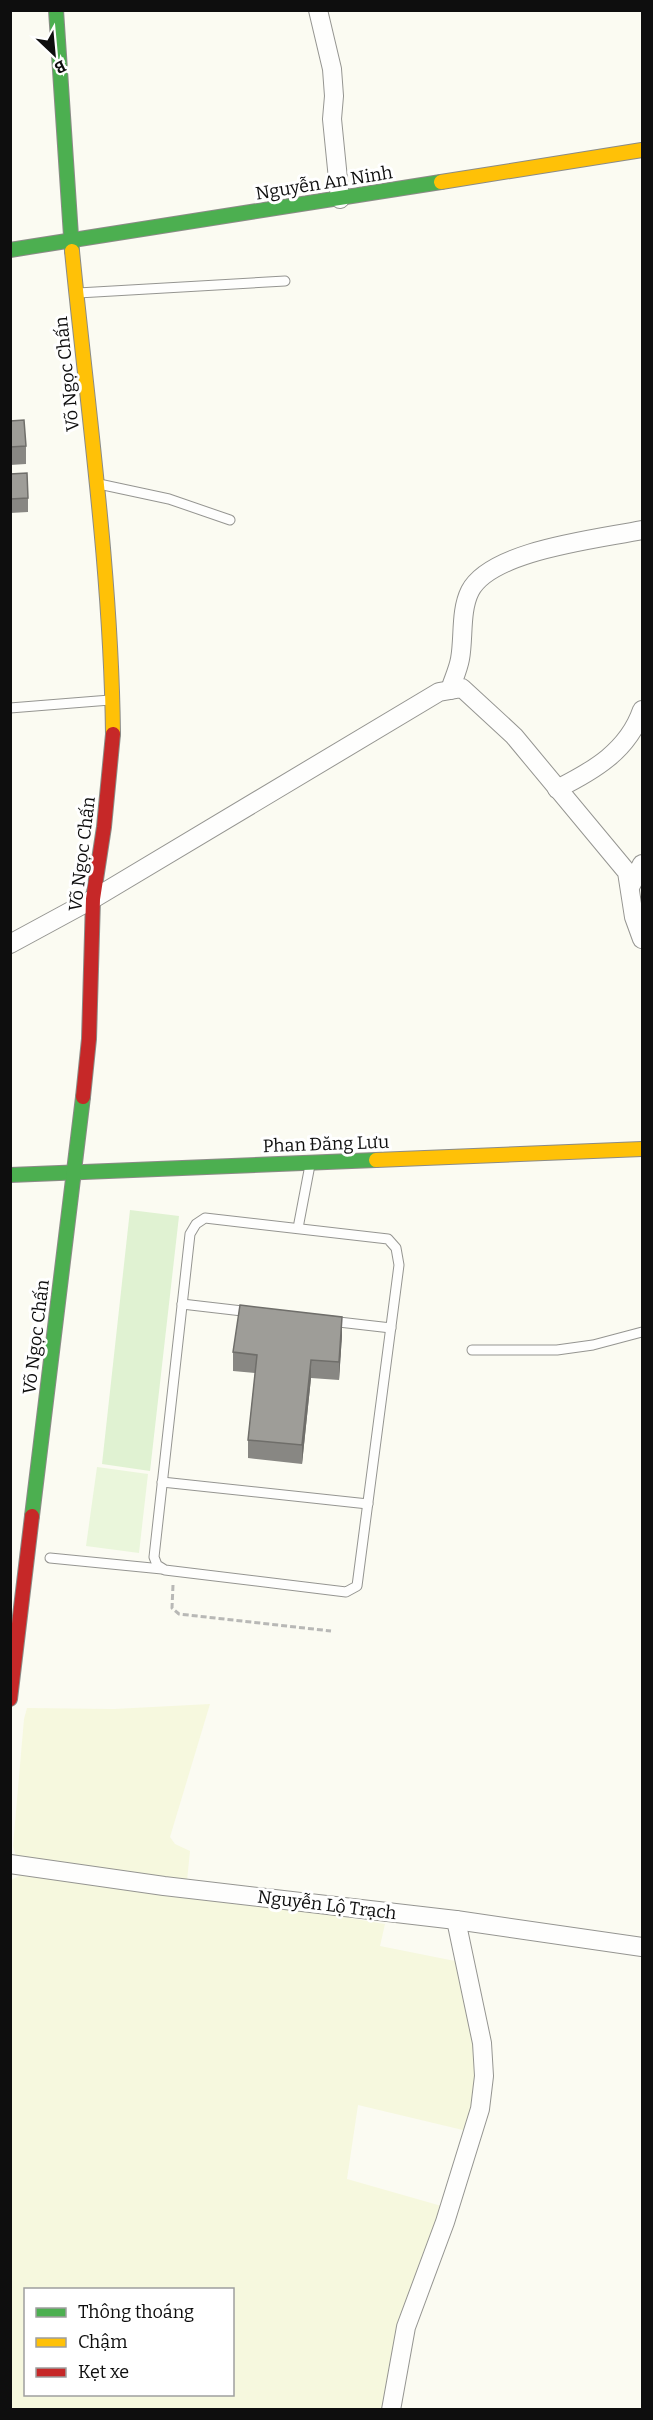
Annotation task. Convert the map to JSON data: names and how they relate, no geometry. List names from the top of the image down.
{
  "streets": {
    "street": [
      "Nguyễn An Ninh",
      "Võ Ngọc Chấn",
      "Phan Đăng Lưu",
      "Nguyễn Lộ Trạch"
    ]
  },
  "crossings": [
    ["Nguyễn An Ninh", "Võ Ngọc Chấn"],
    ["Võ Ngọc Chấn", "Phan Đăng Lưu"]
  ],
  "legend": ["Thông thoáng", "Chậm", "Kẹt xe"],
  "north": "bottom right"
}
